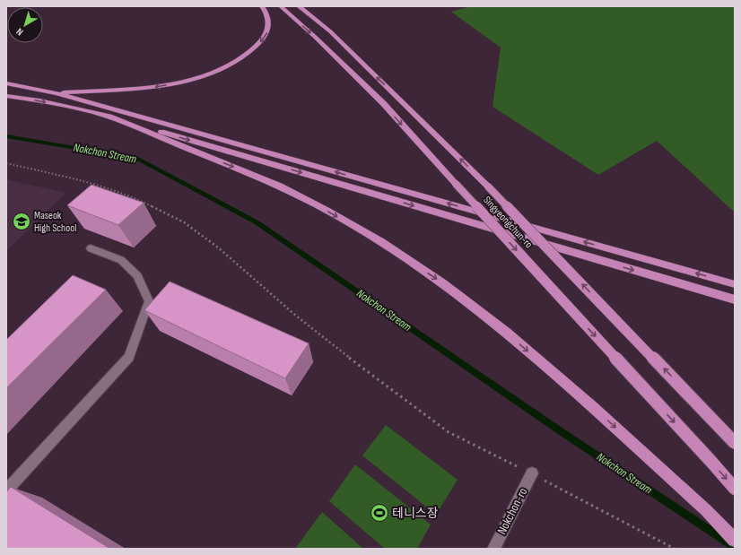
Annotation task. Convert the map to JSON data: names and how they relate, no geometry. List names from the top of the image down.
{
  "streets": {
    "highway": ["Singyeongchun-ro"],
    "street": ["Nokchon-ro"]
  },
  "water": ["Nokchon Stream"],
  "places": {
    "school or university": ["Maseok High School"],
    "sports": ["테니스장"]
  },
  "north": "bottom left"
}
